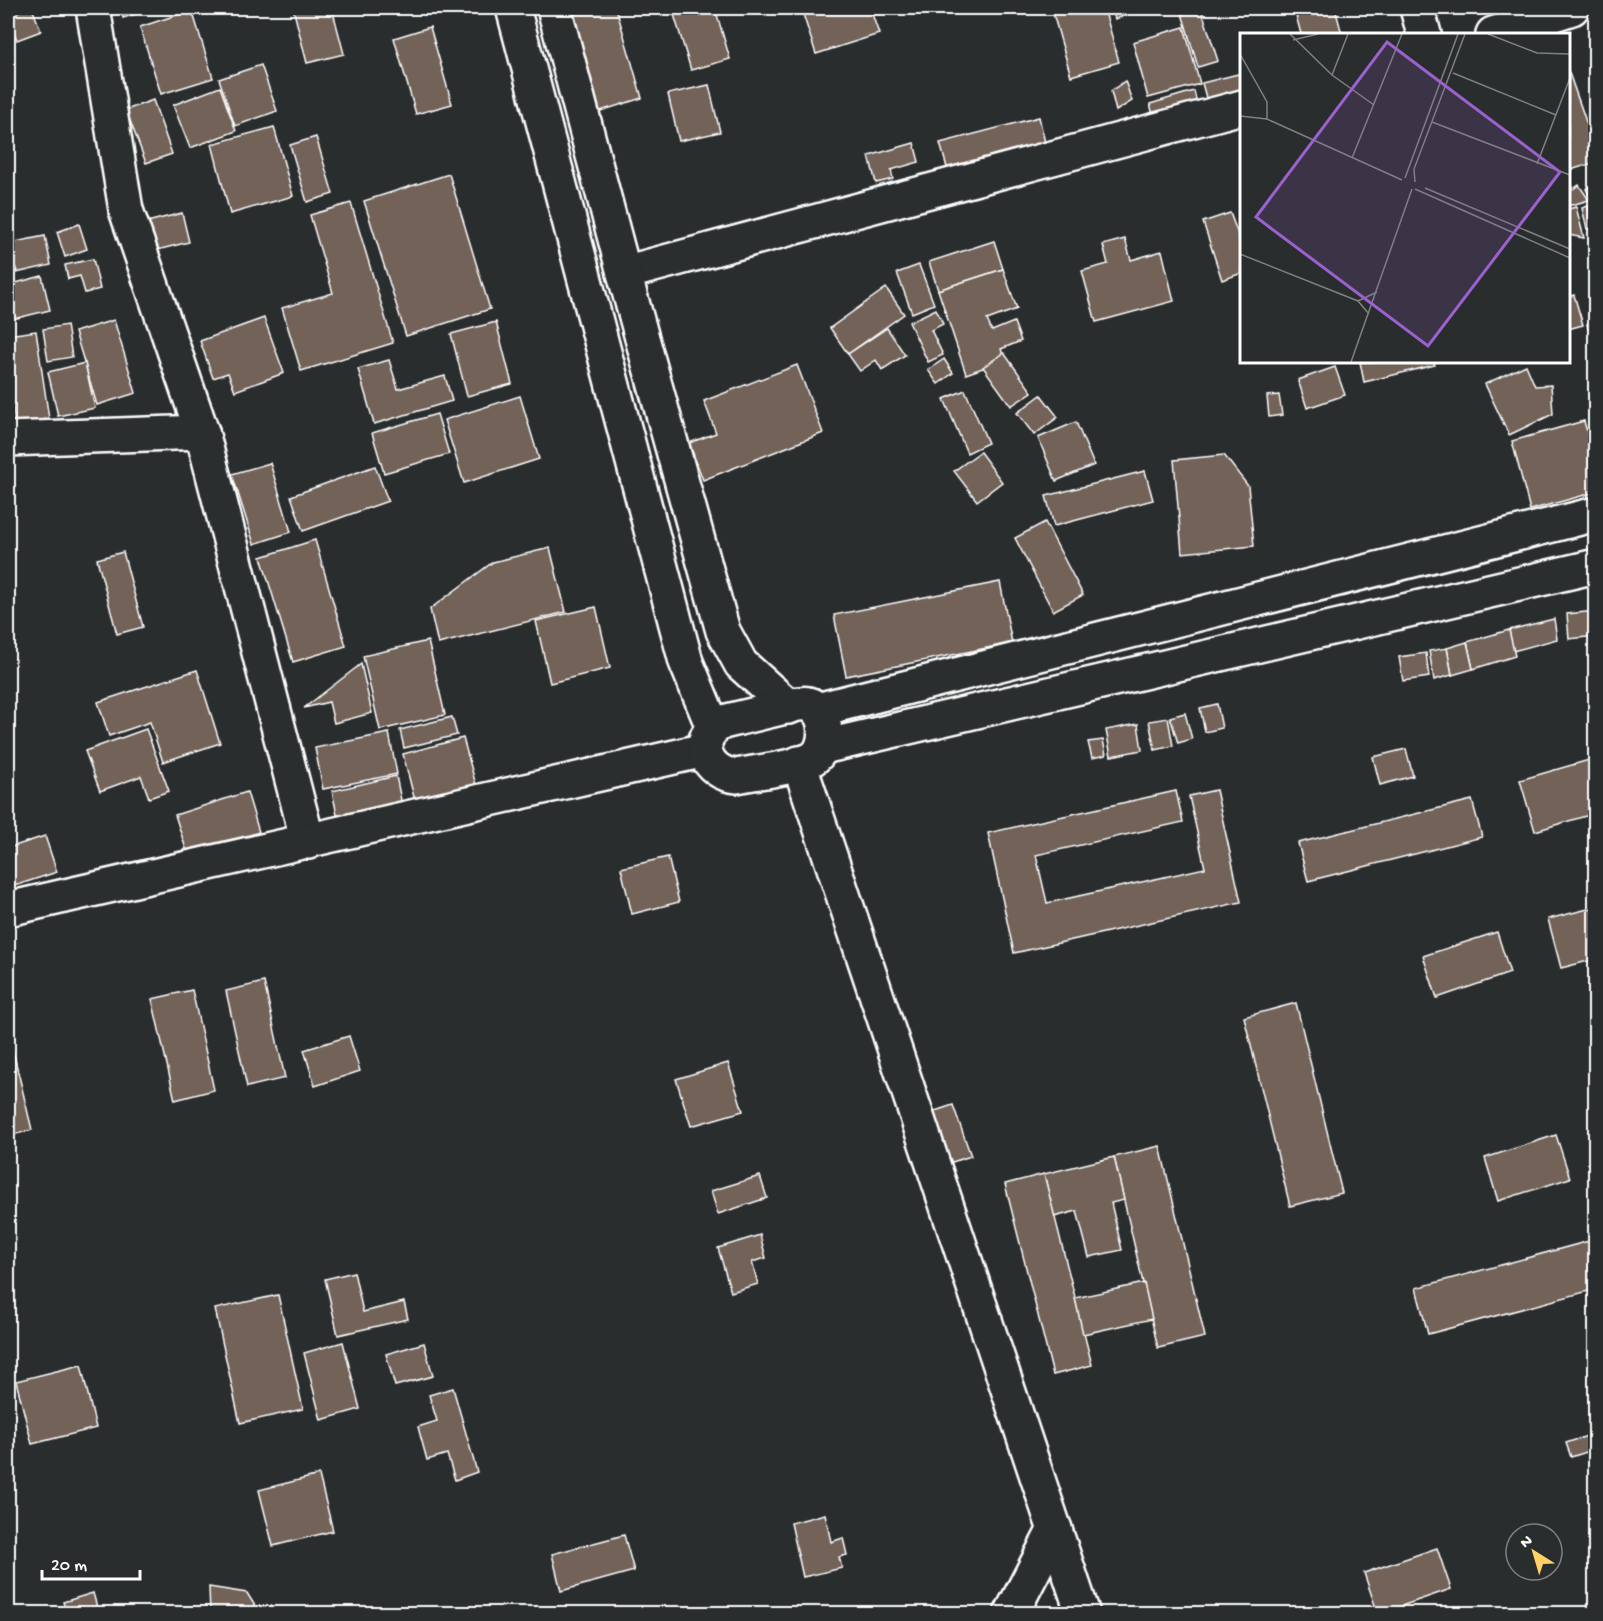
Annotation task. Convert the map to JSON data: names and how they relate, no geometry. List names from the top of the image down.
{
  "scale_bar": "20 m",
  "north": "top left"
}
